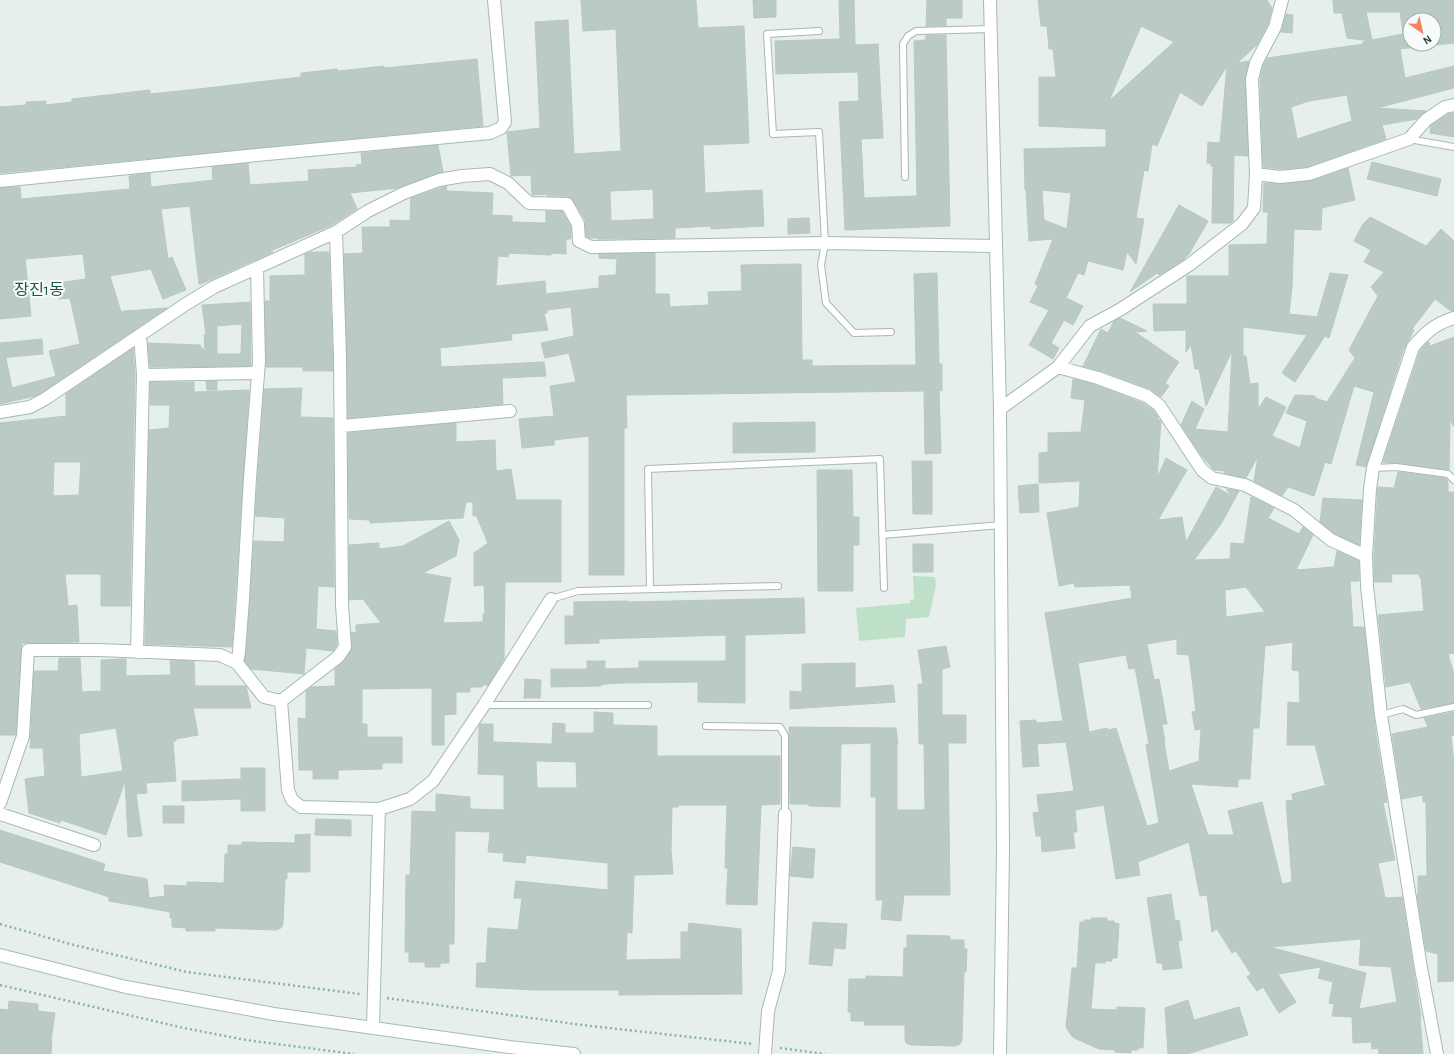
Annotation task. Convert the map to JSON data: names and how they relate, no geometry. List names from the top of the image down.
{
  "districts": ["장진1동"],
  "north": "bottom right"
}
